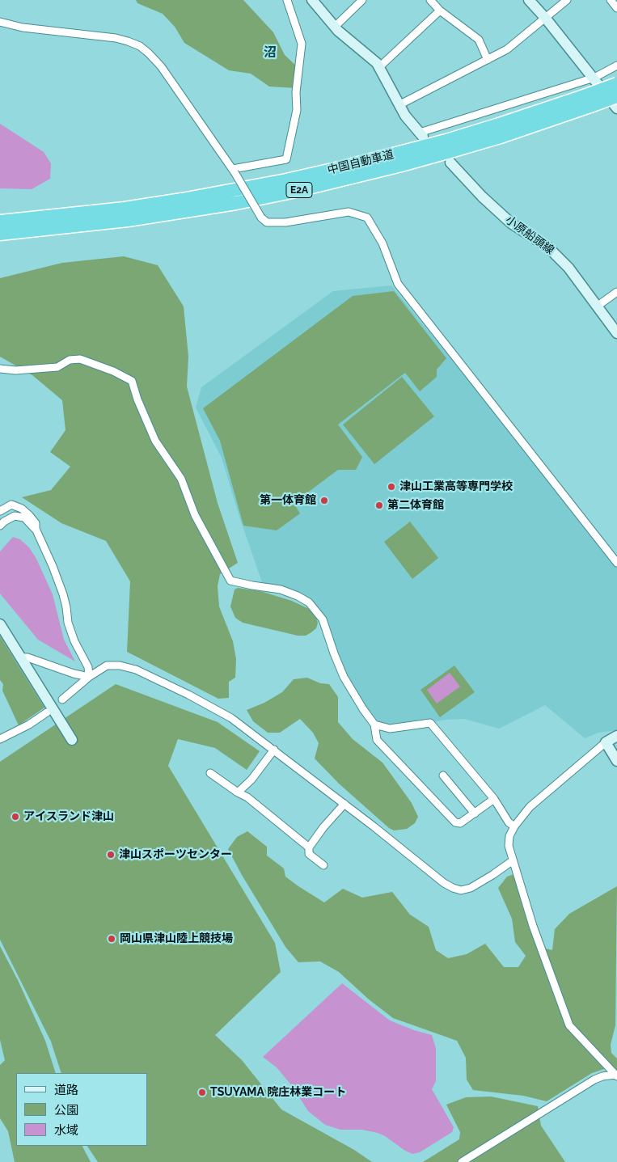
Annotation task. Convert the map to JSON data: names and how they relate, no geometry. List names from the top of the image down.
{
  "streets": {
    "highway": ["中国自動車道", "E2A"],
    "main road": ["小原船頭線"]
  },
  "districts": ["沼"],
  "places": [
    "津山工業高等専門学校",
    "第一体育館",
    "第二体育館",
    "アイスランド津山",
    "津山スポーツセンター",
    "岡山県津山陸上競技場",
    "TSUYAMA 院庄林業コート"
  ],
  "legend": ["道路", "公園", "水域"]
}
